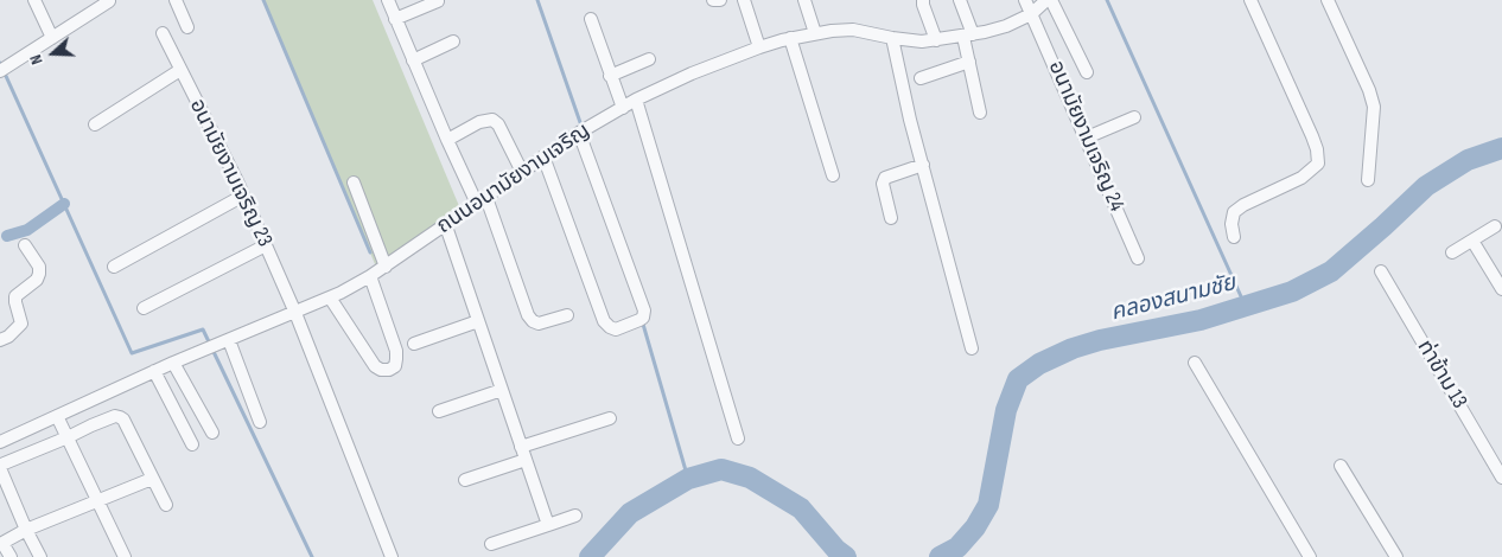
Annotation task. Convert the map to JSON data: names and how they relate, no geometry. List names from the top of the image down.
{
  "streets": {
    "street": [
      "อนามัยงามเจริญ 24",
      "อนามัยงามเจริญ 23",
      "ถนนอนามัยงามเจริญ",
      "ท่าข้าม 13"
    ]
  },
  "crossings": [
    ["อนามัยงามเจริญ 24", "ถนนอนามัยงามเจริญ"],
    ["อนามัยงามเจริญ 23", "ถนนอนามัยงามเจริญ"]
  ],
  "water": ["คลองสนามชัย"],
  "north": "left"
}
